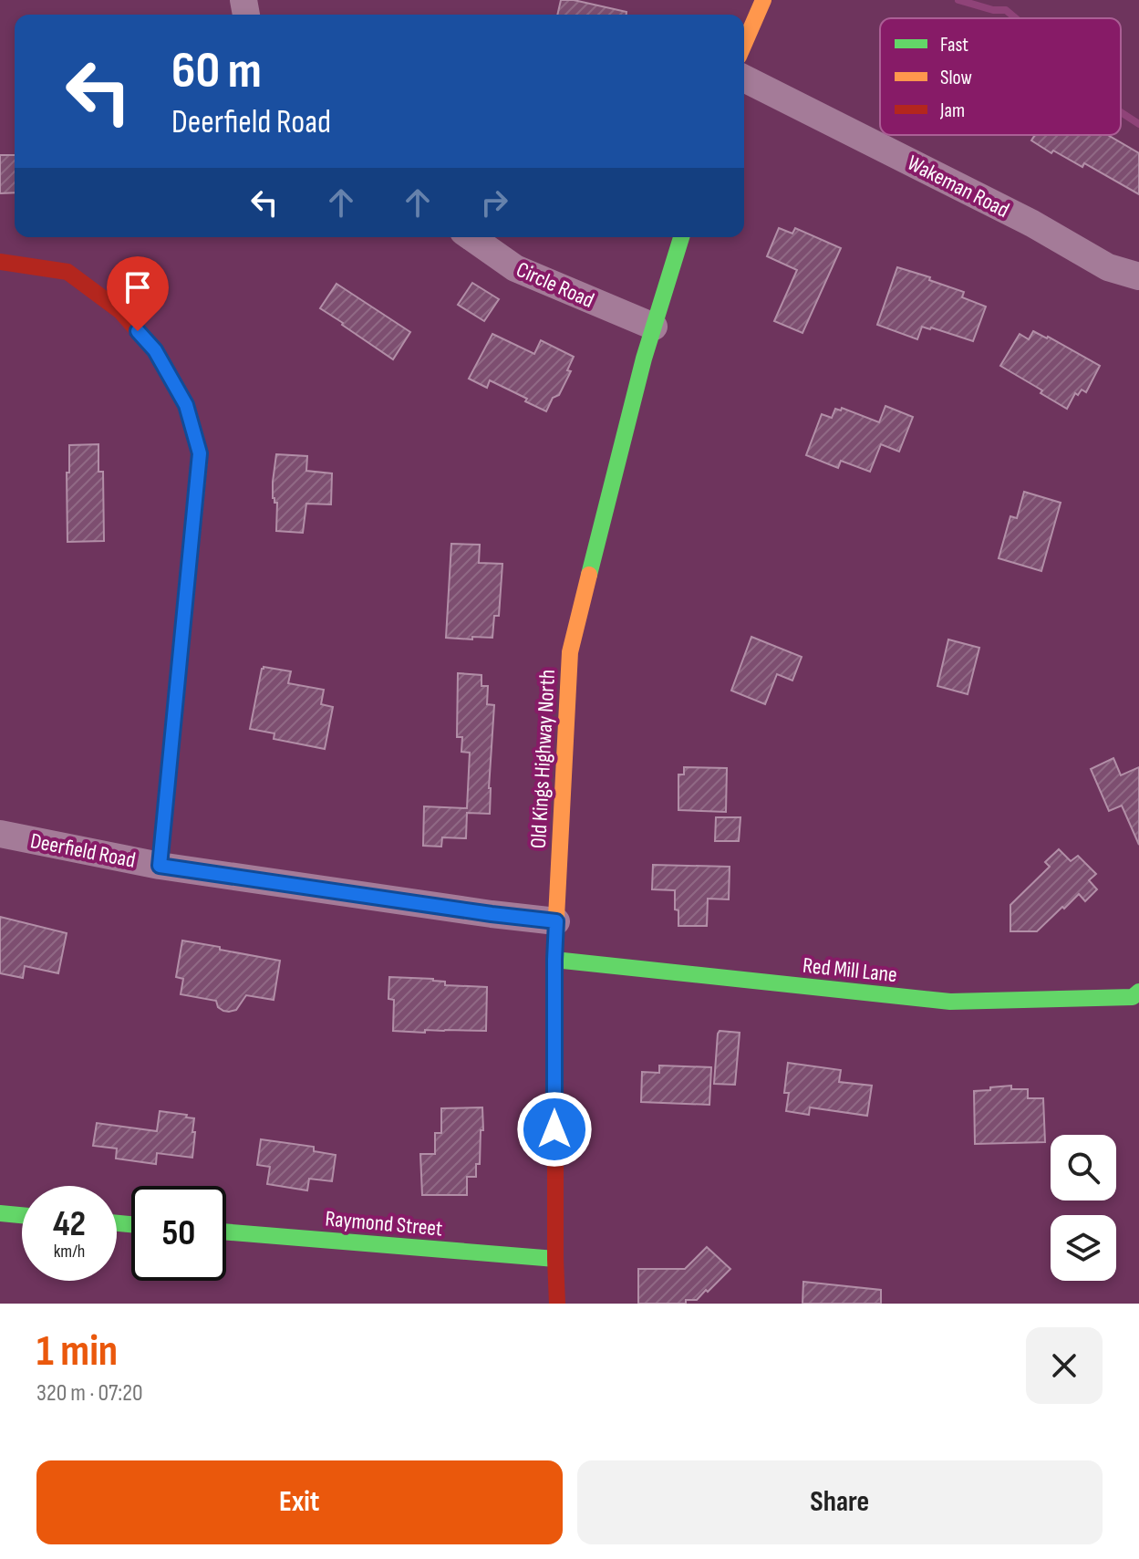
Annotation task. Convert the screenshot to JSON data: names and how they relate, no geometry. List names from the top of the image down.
{
  "streets": {
    "street": [
      "Wakeman Road",
      "Circle Road",
      "Old Kings Highway North",
      "Deerfield Road",
      "Red Mill Lane",
      "Raymond Street"
    ]
  },
  "crossings": [
    ["Circle Road", "Old Kings Highway North"],
    ["Old Kings Highway North", "Deerfield Road"],
    ["Old Kings Highway North", "Red Mill Lane"],
    ["Old Kings Highway North", "Raymond Street"]
  ],
  "legend": ["Fast", "Slow", "Jam"],
  "page": {
    "turn": ["60 m", "Deerfield Road"],
    "speed": "42 km/h",
    "limit": "50",
    "heading": ["1 min", "320 m · 07:20"],
    "buttons": ["Exit", "Share"]
  }
}
